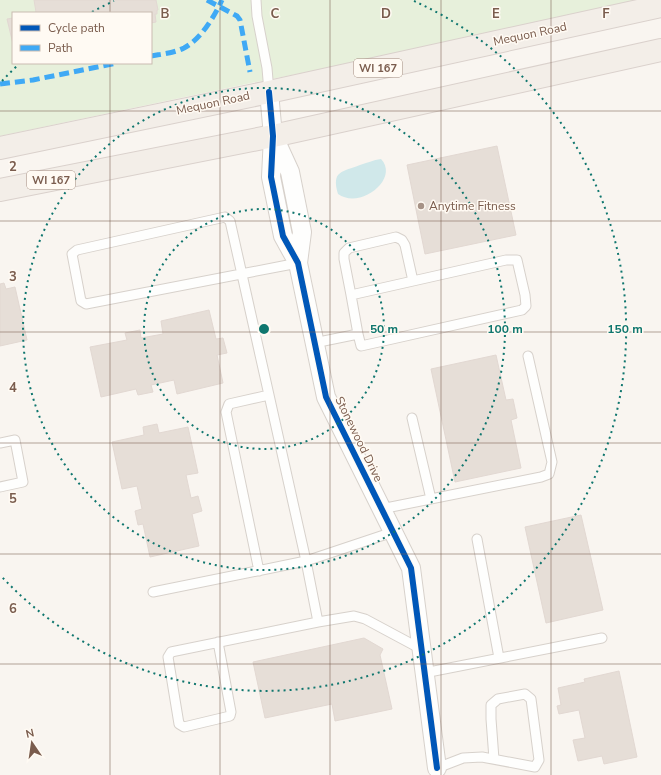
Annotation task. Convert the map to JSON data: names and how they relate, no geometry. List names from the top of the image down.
{
  "streets": {
    "main road": ["Mequon Road", "WI 167"],
    "street": ["Stonewood Drive"]
  },
  "crossings": [
    ["Mequon Road", "Stonewood Drive"],
    ["WI 167", "Stonewood Drive"]
  ],
  "places": ["Anytime Fitness"],
  "legend": ["Cycle path", "Path"],
  "north": "top",
  "grid": {
    "columns": [
      "B",
      "C",
      "D",
      "E",
      "F"
    ],
    "rows": [
      "2",
      "3",
      "4",
      "5",
      "6"
    ]
  },
  "rings": ["50 m", "100 m", "150 m"]
}
